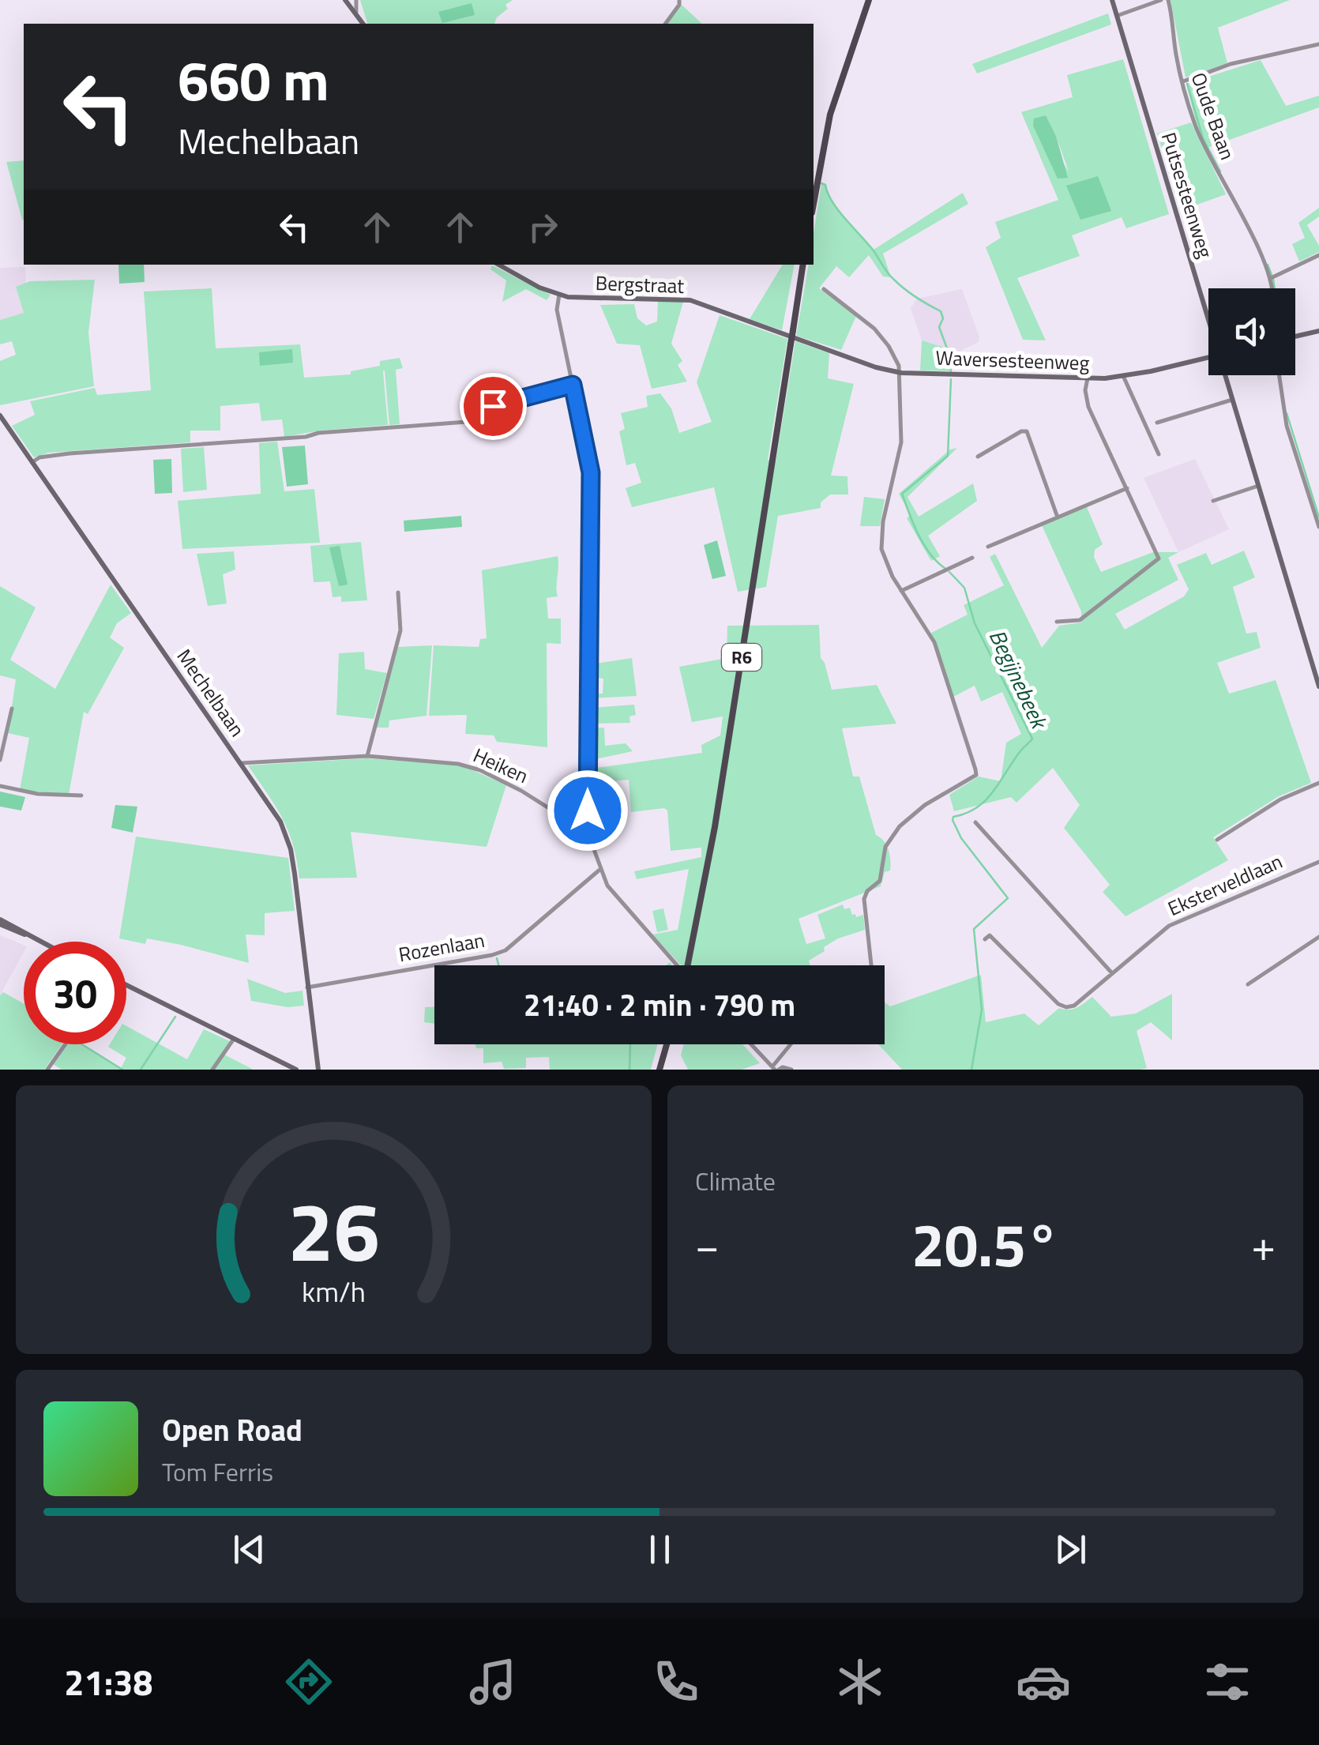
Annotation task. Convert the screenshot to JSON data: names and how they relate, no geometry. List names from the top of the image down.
{
  "streets": {
    "main road": ["R6"],
    "street": [
      "Oude Baan",
      "Putsesteenweg",
      "Bergstraat",
      "Waversesteenweg",
      "Mechelbaan",
      "Heiken",
      "Eksterveldlaan",
      "Rozenlaan"
    ]
  },
  "crossings": [
    ["Bergstraat", "Waversesteenweg"],
    ["Mechelbaan", "Heiken"],
    ["Mechelbaan", "Rozenlaan"]
  ],
  "water": ["Begijnebeek"],
  "page": {
    "turn": ["660 m", "Mechelbaan"],
    "limit": "30",
    "trip": "21:40 · 2 min · 790 m",
    "tile": "Climate",
    "heat": ["−", "20.5°", "+"],
    "song": ["Open Road", "Tom Ferris"],
    "tabs": "21:38",
    "gauge": ["26", "km/h"]
  }
}
